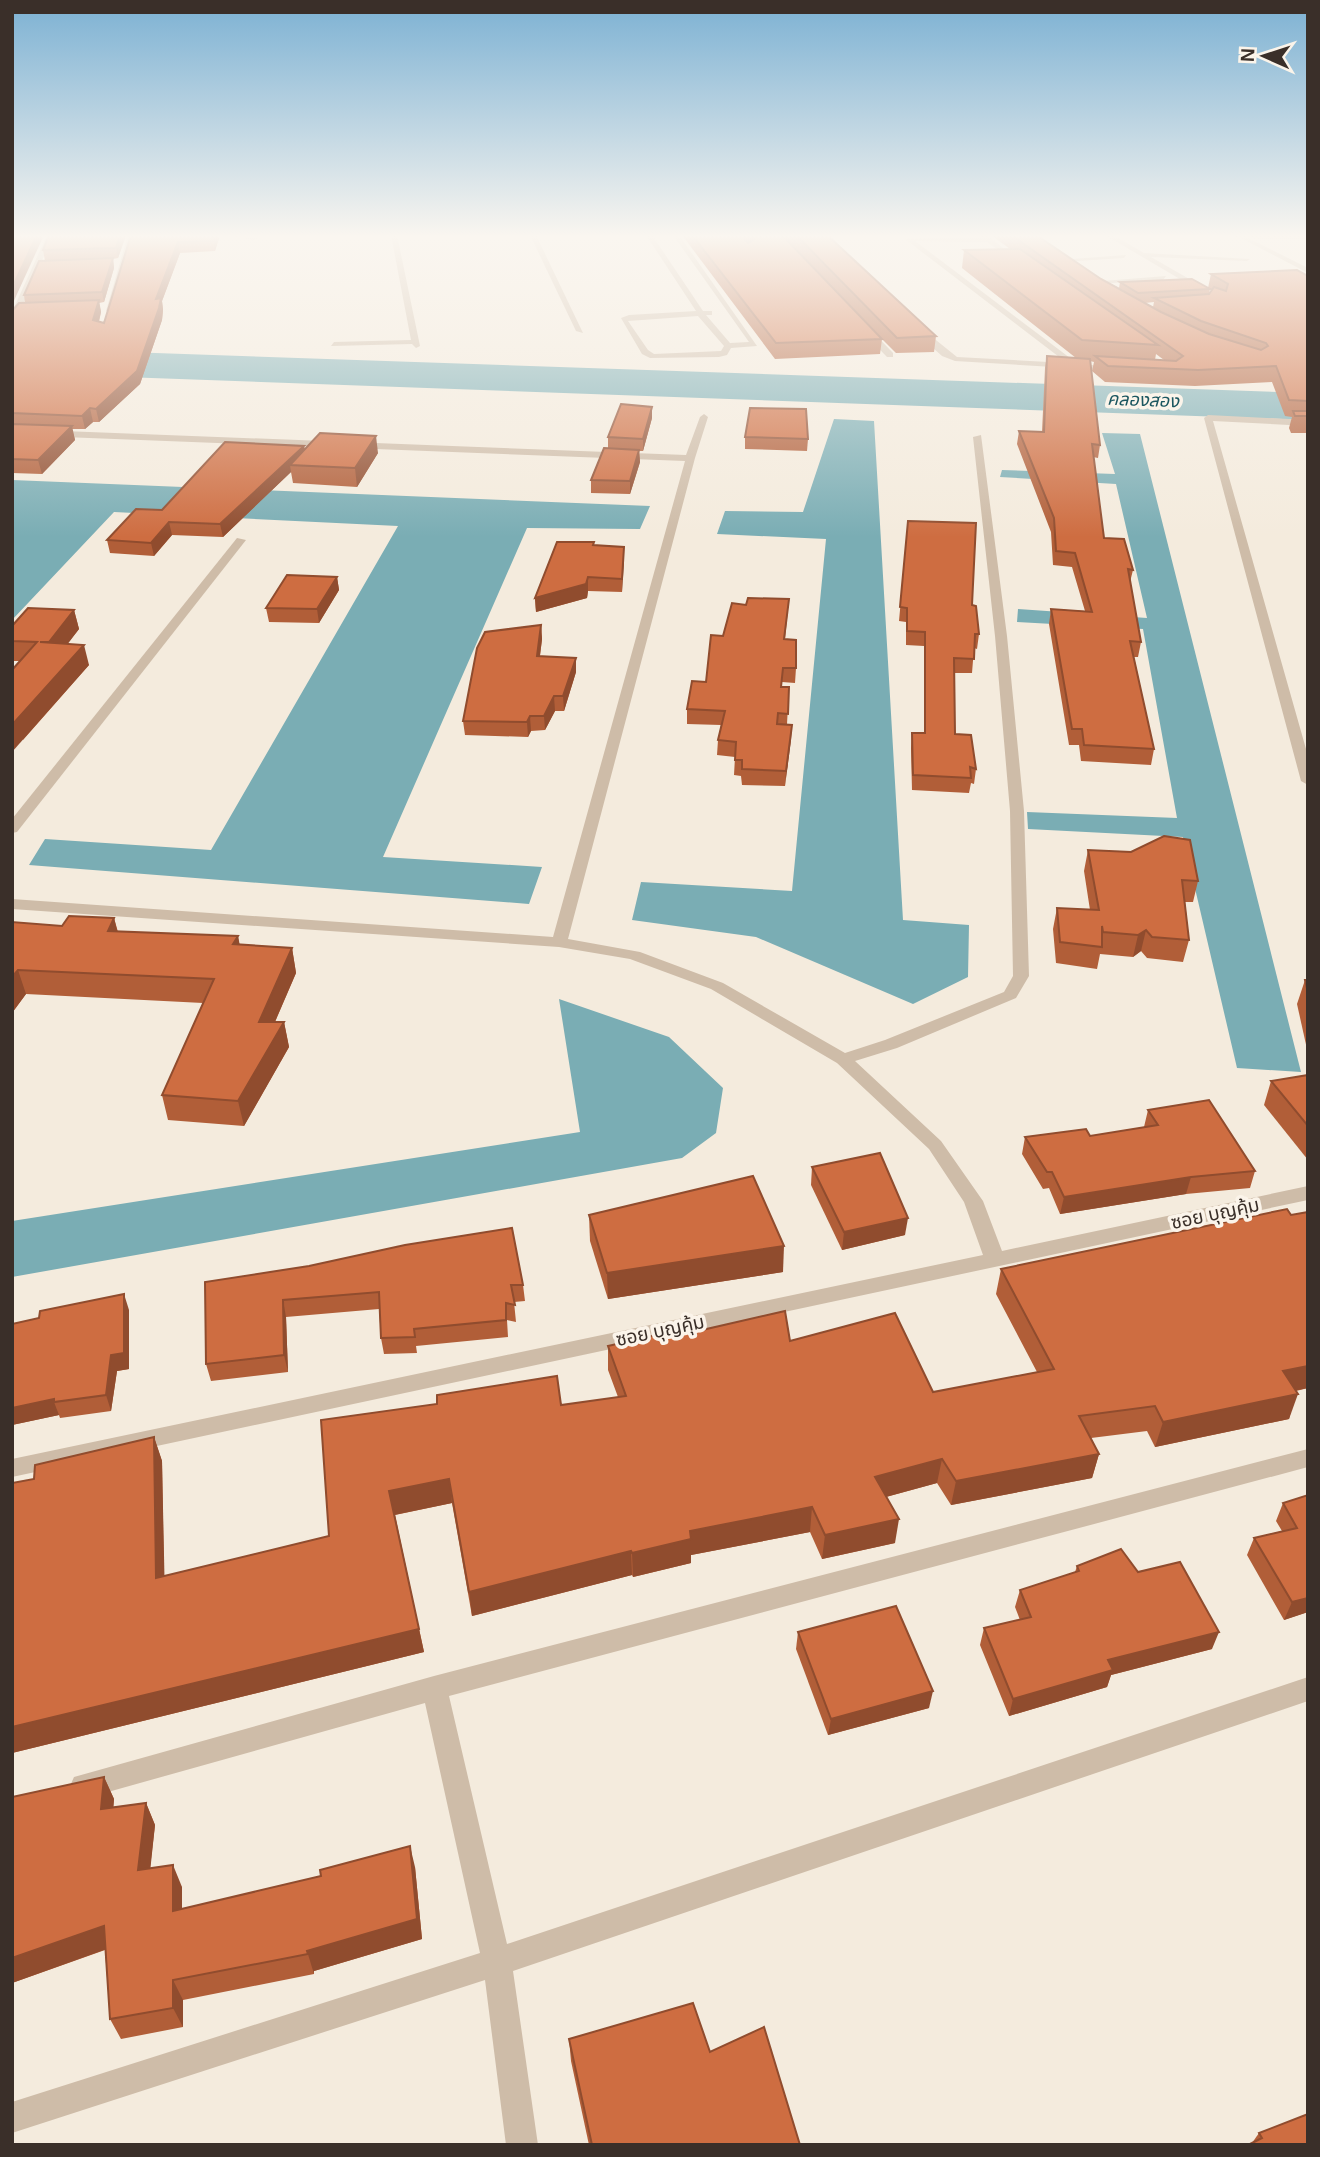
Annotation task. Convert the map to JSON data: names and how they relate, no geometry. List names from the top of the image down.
{
  "streets": {
    "street": ["ซอย บุญคุ้ม"]
  },
  "water": ["คลองสอง"],
  "north": "left"
}
